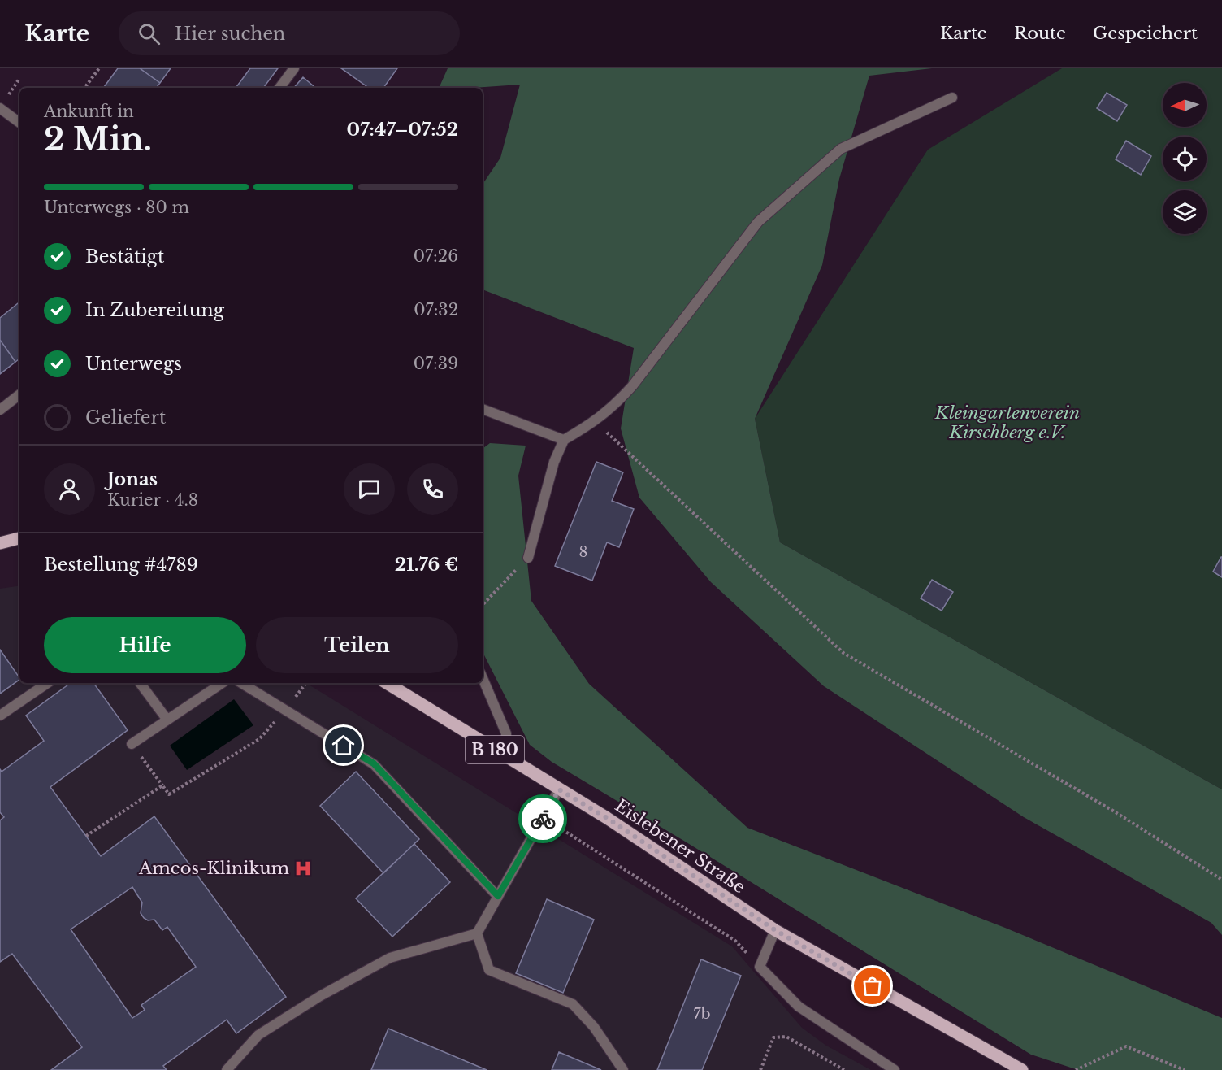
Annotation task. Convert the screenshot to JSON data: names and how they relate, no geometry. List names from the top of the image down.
{
  "streets": {
    "main road": ["B 180", "Eislebener Straße"]
  },
  "parks": ["Kleingartenverein Kirschberg e.V."],
  "places": {
    "hospital": ["Ameos-Klinikum"]
  },
  "house_numbers": ["8", "7b"],
  "north": "left",
  "page": {
    "header": "Karte",
    "search": "Hier suchen",
    "nav": ["Karte", "Route", "Gespeichert"],
    "heading": ["2 Min.", "Ankunft in", "07:47–07:52"],
    "panel": [
      "Jonas",
      "Kurier · 4.8",
      "Bestellung #4789",
      "21.76 €"
    ],
    "bar": "Unterwegs · 80 m",
    "list": [
      ["Bestätigt", "07:26"],
      ["In Zubereitung", "07:32"],
      ["Unterwegs", "07:39"],
      "Geliefert"
    ],
    "buttons": ["Hilfe", "Teilen"]
  }
}
